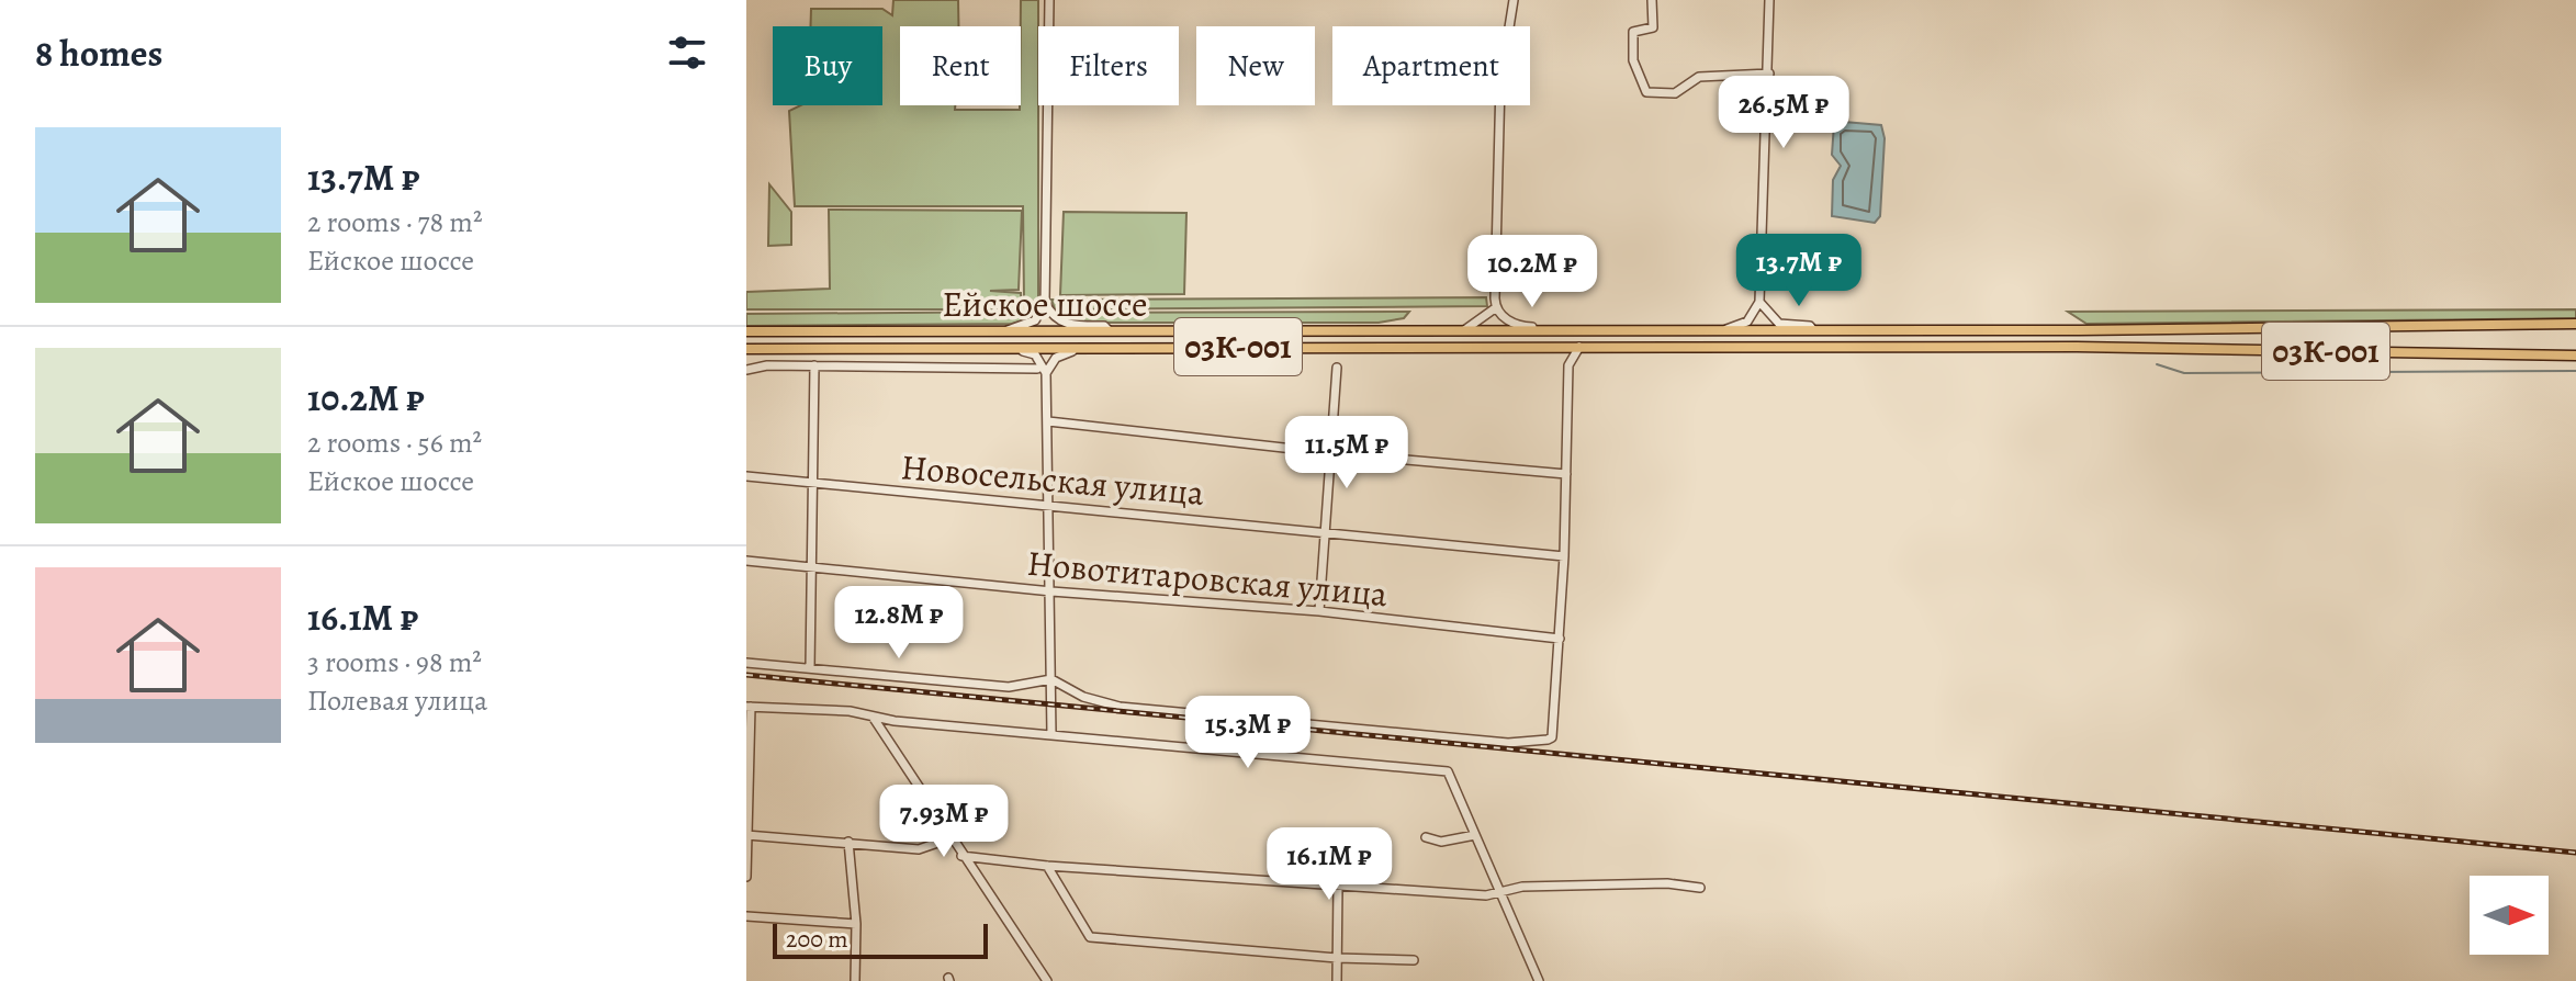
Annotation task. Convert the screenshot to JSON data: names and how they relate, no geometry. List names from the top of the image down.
{
  "streets": {
    "main road": ["Ейское шоссе", "03К-001"],
    "street": ["Новосельская улица", "Новотитаровская улица"]
  },
  "crossings": [
    ["Ейское шоссе", "03К-001"]
  ],
  "scale_bar": "200 m",
  "north": "right",
  "page": {
    "heading": "8 homes",
    "chip": [
      "Buy",
      "Rent",
      "Filters",
      "New",
      "Apartment"
    ],
    "price": [
      "26.5M ₽",
      "13.7M ₽",
      "10.2M ₽",
      "11.5M ₽",
      "12.8M ₽",
      "15.3M ₽",
      "7.93M ₽",
      "16.1M ₽"
    ],
    "list": [
      {
        "name": "13.7M ₽",
        "note": "2 rooms · 78 m² · Ейское шоссе"
      },
      {
        "name": "10.2M ₽",
        "note": "2 rooms · 56 m² · Ейское шоссе"
      },
      {
        "name": "16.1M ₽",
        "note": "3 rooms · 98 m² · Полевая улица"
      }
    ],
    "scale": "200 m"
  }
}
